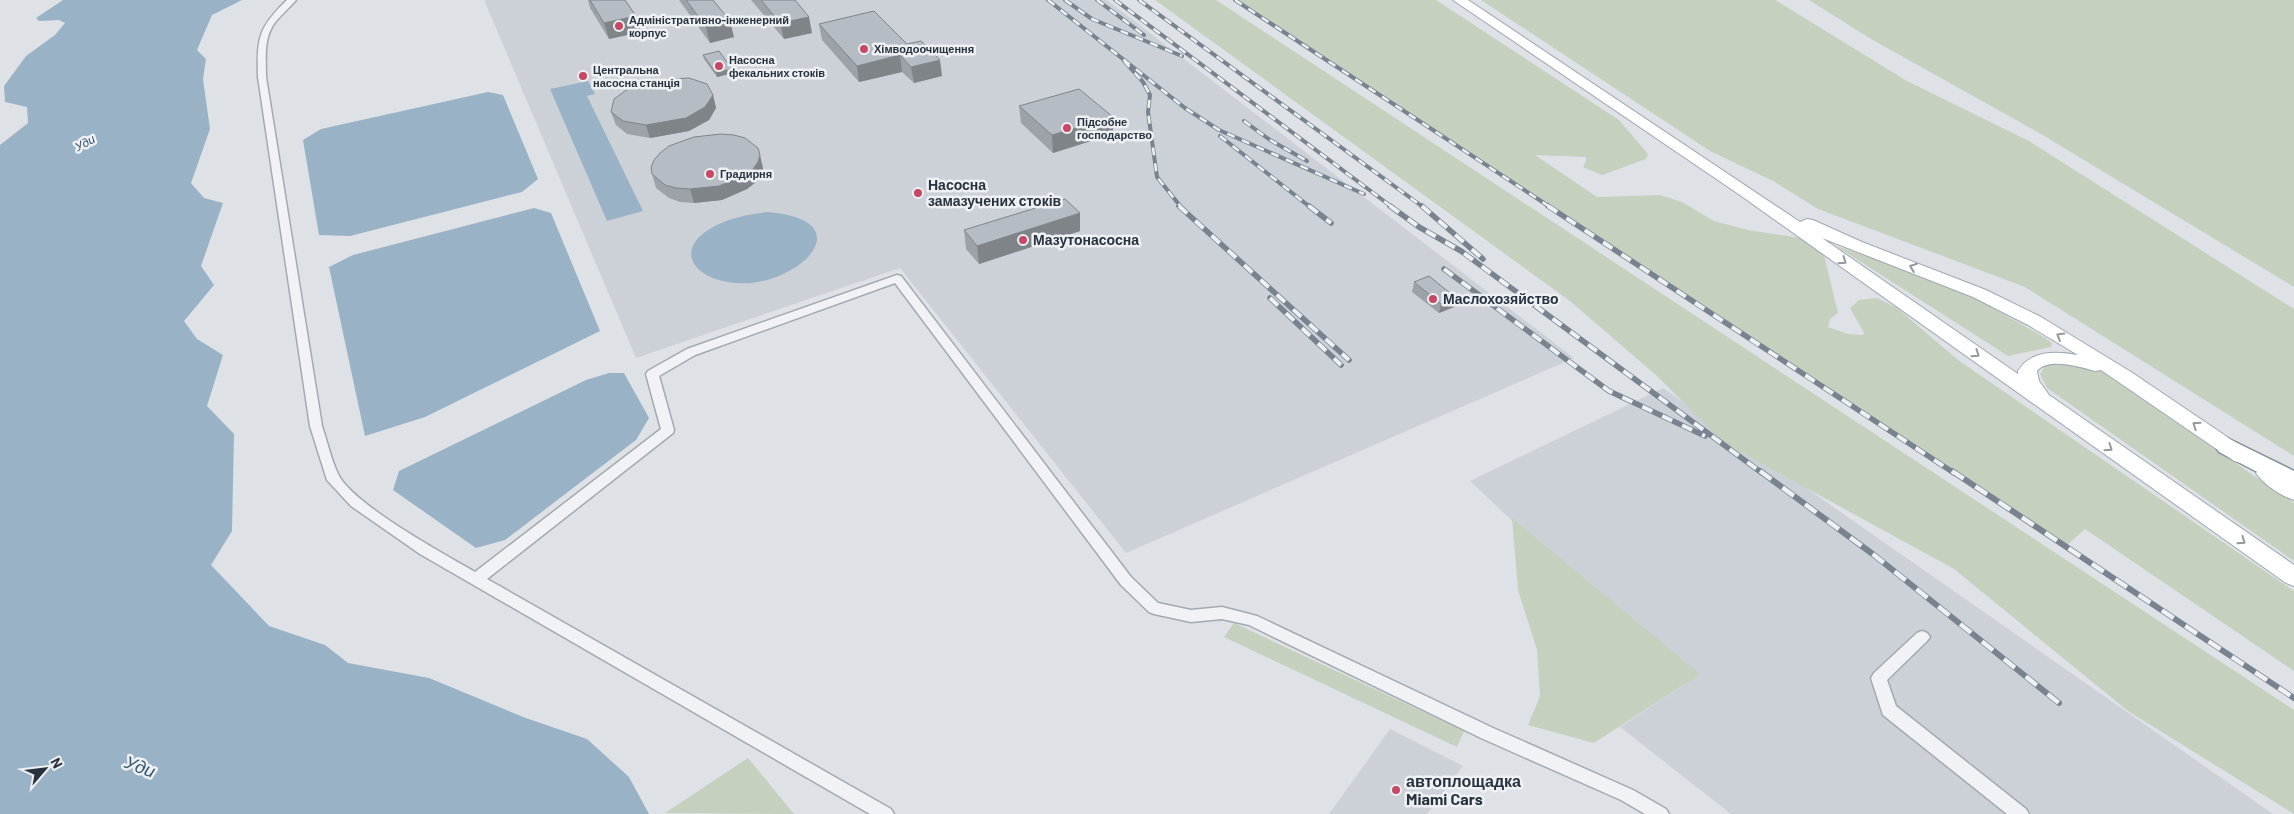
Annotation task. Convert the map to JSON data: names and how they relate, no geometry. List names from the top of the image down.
{
  "water": ["Уди"],
  "places": [
    "Адміністративно-інженерний корпус",
    "Хімводоочищення",
    "Насосна фекальних стоків",
    "Центральна насосна станція",
    "Підсобне господарство",
    "Градирня",
    "Насосна замазучених стоків",
    "Мазутонасосна",
    "Маслохозяйство",
    "автоплощадка Miami Cars"
  ],
  "north": "top right"
}
